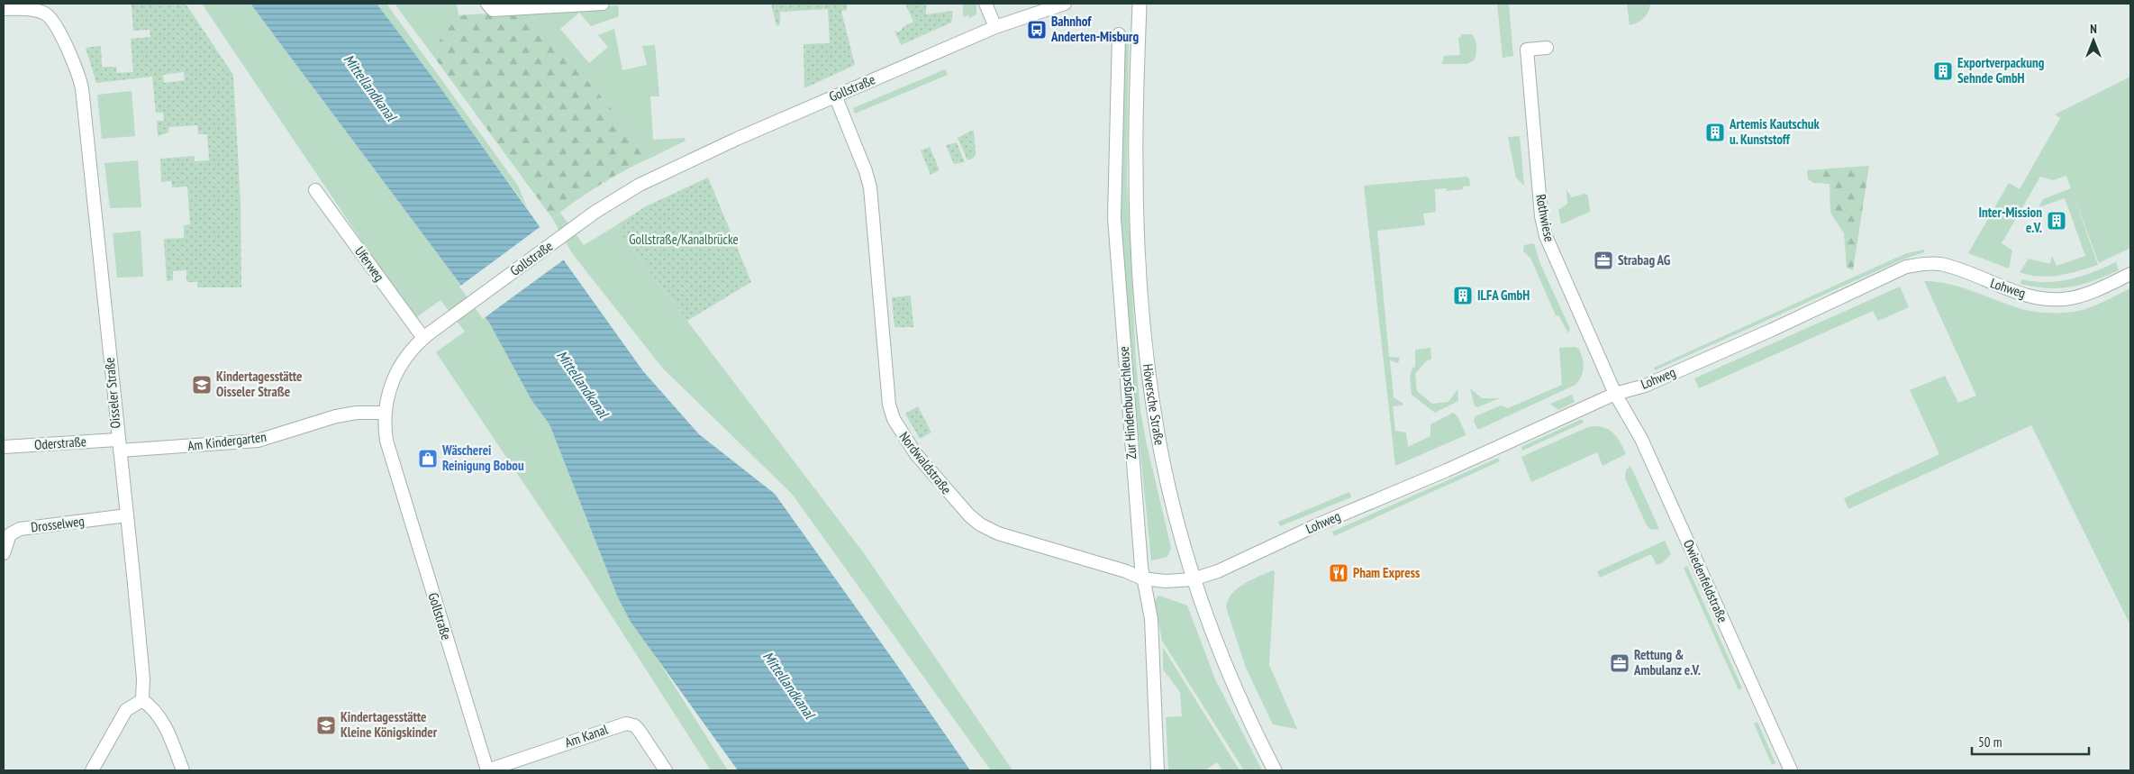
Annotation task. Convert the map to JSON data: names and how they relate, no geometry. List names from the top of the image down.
{
  "streets": {
    "main road": ["Höversche Straße"],
    "street": [
      "Gollstraße",
      "Rothwiese",
      "Uferweg",
      "Lohweg",
      "Oisseler Straße",
      "Zur Hindenburgschleuse",
      "Am Kindergarten",
      "Oderstraße",
      "Nordwaldstraße",
      "Drosselweg",
      "Owiedenfeldstraße",
      "Am Kanal"
    ]
  },
  "crossings": [
    ["Gollstraße", "Uferweg"],
    ["Gollstraße", "Am Kindergarten"],
    ["Gollstraße", "Nordwaldstraße"],
    ["Gollstraße", "Am Kanal"],
    ["Rothwiese", "Lohweg"],
    ["Rothwiese", "Owiedenfeldstraße"],
    ["Lohweg", "Höversche Straße"],
    ["Lohweg", "Nordwaldstraße"],
    ["Lohweg", "Owiedenfeldstraße"],
    ["Oisseler Straße", "Am Kindergarten"],
    ["Oisseler Straße", "Oderstraße"],
    ["Oisseler Straße", "Drosselweg"],
    ["Zur Hindenburgschleuse", "Nordwaldstraße"],
    ["Höversche Straße", "Nordwaldstraße"],
    ["Am Kindergarten", "Oderstraße"]
  ],
  "water": ["Mittellandkanal"],
  "parks": ["Gollstraße/Kanalbrücke"],
  "places": {
    "bus stop": ["Bahnhof Anderten-Misburg"],
    "building": [
      "Exportverpackung Sehnde GmbH",
      "Artemis Kautschuk u. Kunststoff",
      "Inter-Mission e.V.",
      "ILFA GmbH"
    ],
    "office": ["Strabag AG", "Rettung & Ambulanz e.V."],
    "school or university": ["Kindertagesstätte Oisseler Straße", "Kindertagesstätte Kleine Königskinder"],
    "shop": ["Wäscherei Reinigung Bobou"],
    "restaurant": ["Pham Express"]
  },
  "scale_bar": "50 m",
  "north": "top"
}
